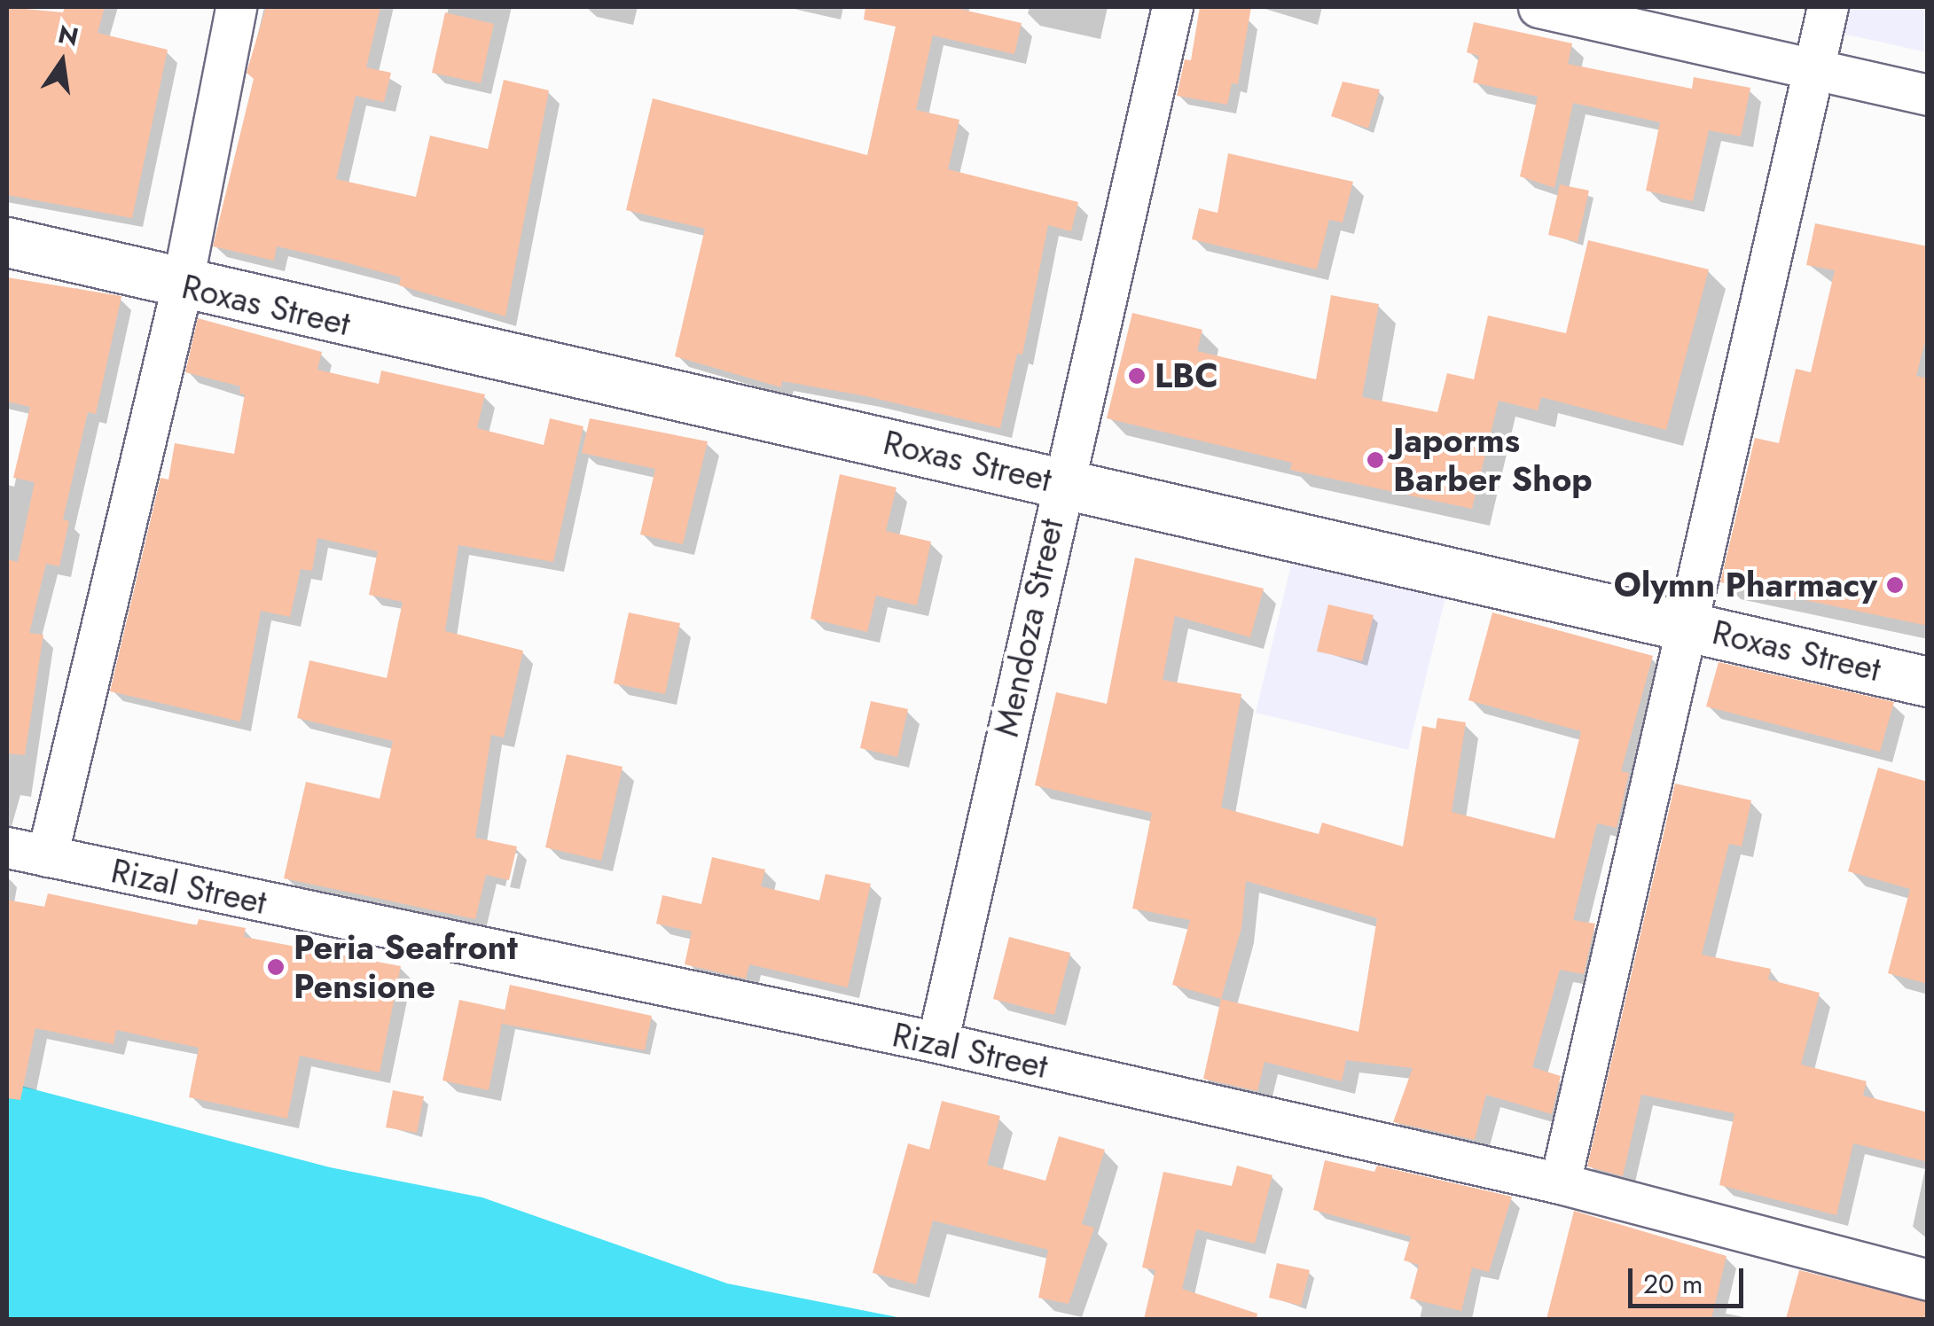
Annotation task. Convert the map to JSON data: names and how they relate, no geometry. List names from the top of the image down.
{
  "streets": {
    "main road": ["Roxas Street"],
    "street": ["Mendoza Street", "Rizal Street"]
  },
  "crossings": [
    ["Roxas Street", "Mendoza Street"],
    ["Mendoza Street", "Rizal Street"]
  ],
  "places": [
    "LBC",
    "Japorms Barber Shop",
    "Olymn Pharmacy",
    "Peria Seafront Pensione"
  ],
  "scale_bar": "20 m",
  "north": "top"
}
